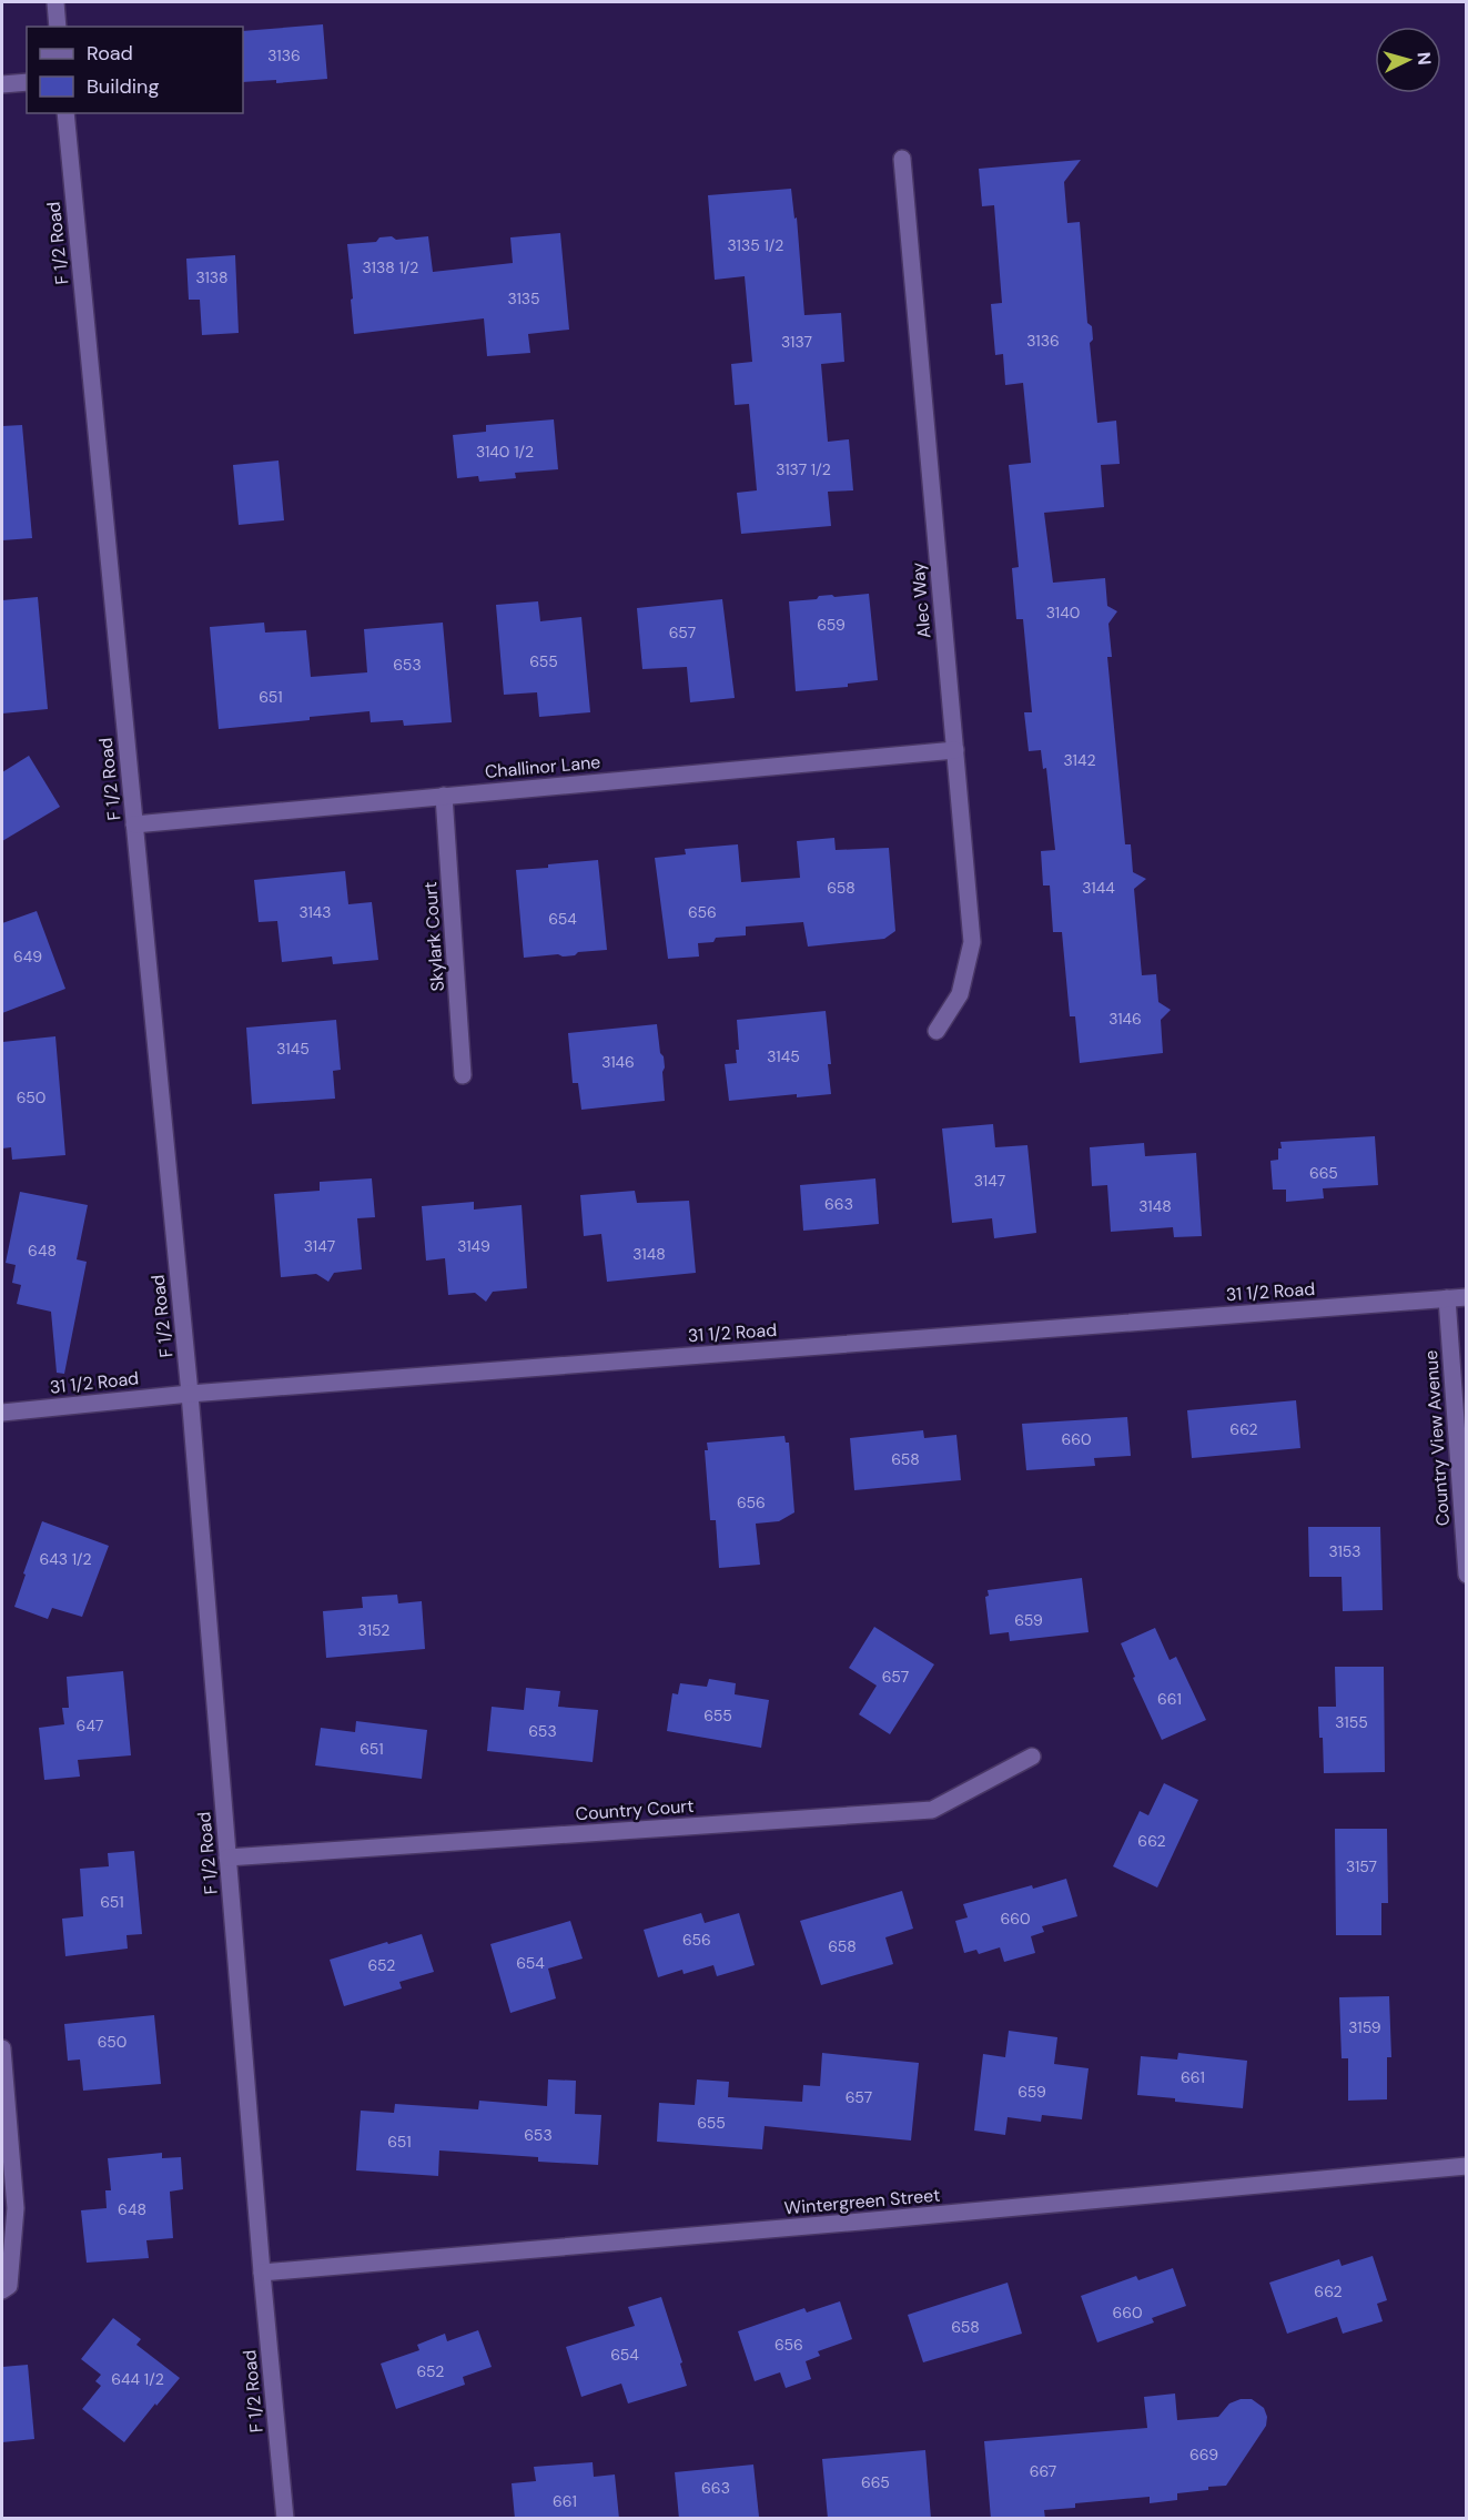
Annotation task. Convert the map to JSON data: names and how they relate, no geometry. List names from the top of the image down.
{
  "streets": {
    "street": [
      "F 1/2 Road",
      "Alec Way",
      "Challinor Lane",
      "Skylark Court",
      "31 1/2 Road",
      "Country View Avenue",
      "Country Court",
      "Wintergreen Street"
    ]
  },
  "crossings": [
    ["F 1/2 Road", "Challinor Lane"],
    ["F 1/2 Road", "31 1/2 Road"],
    ["F 1/2 Road", "Country Court"],
    ["F 1/2 Road", "Wintergreen Street"],
    ["Alec Way", "Challinor Lane"],
    ["Challinor Lane", "Skylark Court"],
    ["31 1/2 Road", "Country View Avenue"]
  ],
  "house_numbers": [
    "3136",
    "3135 1/2",
    "3138 1/2",
    "3138",
    "3135",
    "3136",
    "3137",
    "3140 1/2",
    "3137 1/2",
    "3140",
    "659",
    "657",
    "655",
    "653",
    "651",
    "3142",
    "658",
    "3144",
    "3143",
    "656",
    "654",
    "649",
    "3146",
    "3145",
    "3145",
    "3146",
    "650",
    "665",
    "3147",
    "663",
    "3148",
    "3147",
    "3149",
    "648",
    "3148",
    "662",
    "660",
    "658",
    "656",
    "3153",
    "643 1/2",
    "659",
    "3152",
    "657",
    "661",
    "655",
    "3155",
    "647",
    "653",
    "651",
    "662",
    "3157",
    "651",
    "660",
    "656",
    "658",
    "654",
    "652",
    "3159",
    "650",
    "661",
    "659",
    "657",
    "655",
    "653",
    "651",
    "648",
    "662",
    "660",
    "658",
    "656",
    "654",
    "652",
    "644 1/2",
    "669",
    "667",
    "665",
    "663",
    "661"
  ],
  "legend": ["Road", "Building"],
  "north": "right"
}
